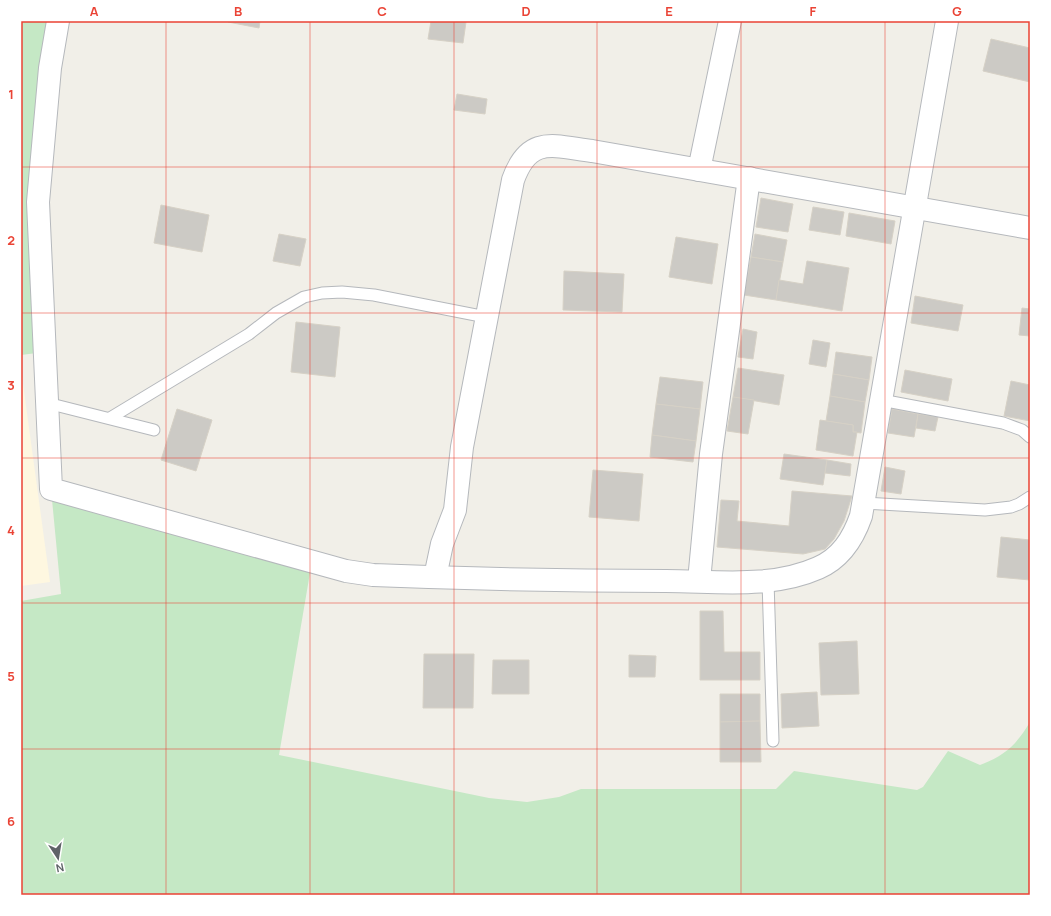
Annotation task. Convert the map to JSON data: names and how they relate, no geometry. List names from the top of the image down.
{
  "north": "bottom",
  "grid": {
    "columns": [
      "A",
      "B",
      "C",
      "D",
      "E",
      "F",
      "G"
    ],
    "rows": [
      "1",
      "2",
      "3",
      "4",
      "5",
      "6"
    ]
  }
}
